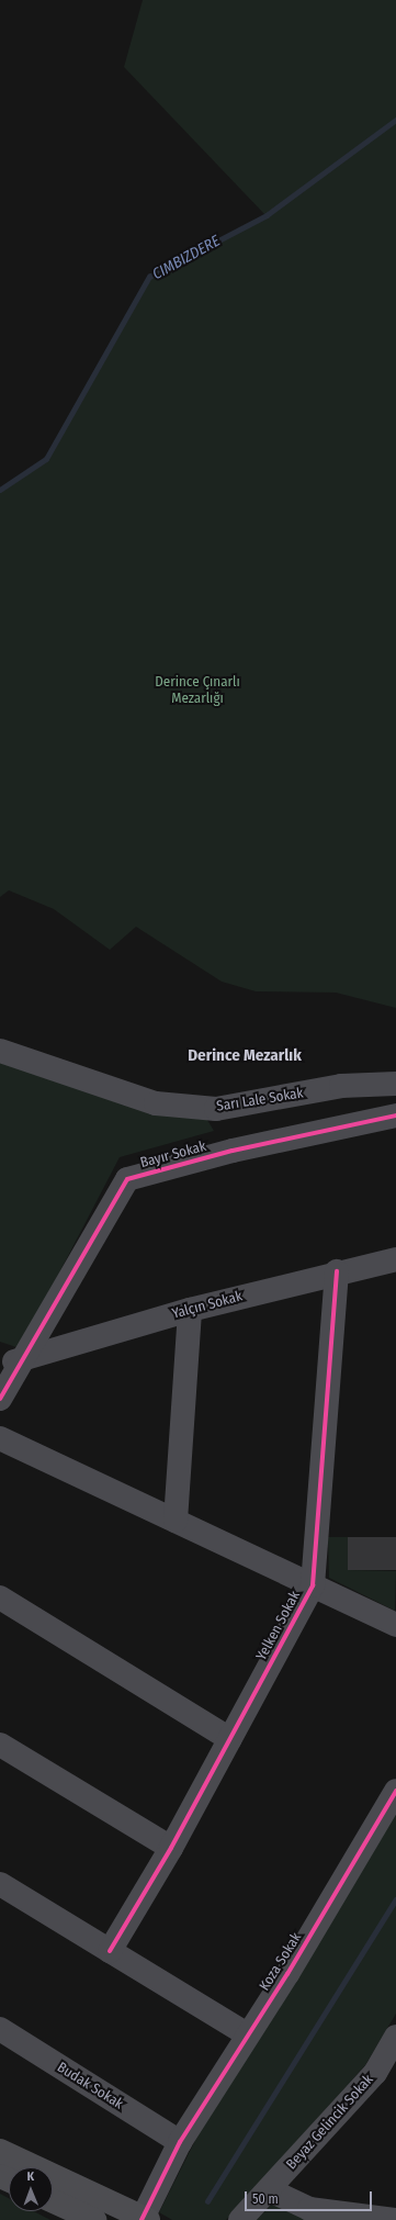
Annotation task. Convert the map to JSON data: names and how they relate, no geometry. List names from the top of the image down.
{
  "streets": {
    "street": [
      "Sarı Lale Sokak",
      "Bayır Sokak",
      "Yalçın Sokak",
      "Yelken Sokak",
      "Koza Sokak",
      "Budak Sokak",
      "Beyaz Gelincik Sokak"
    ]
  },
  "crossings": [
    ["Bayır Sokak", "Yalçın Sokak"],
    ["Yalçın Sokak", "Yelken Sokak"],
    ["Koza Sokak", "Budak Sokak"]
  ],
  "districts": ["Derince Mezarlık"],
  "water": ["CIMBIZDERE"],
  "parks": ["Derince Çınarlı Mezarlığı"],
  "scale_bar": "50 m",
  "north": "top"
}
